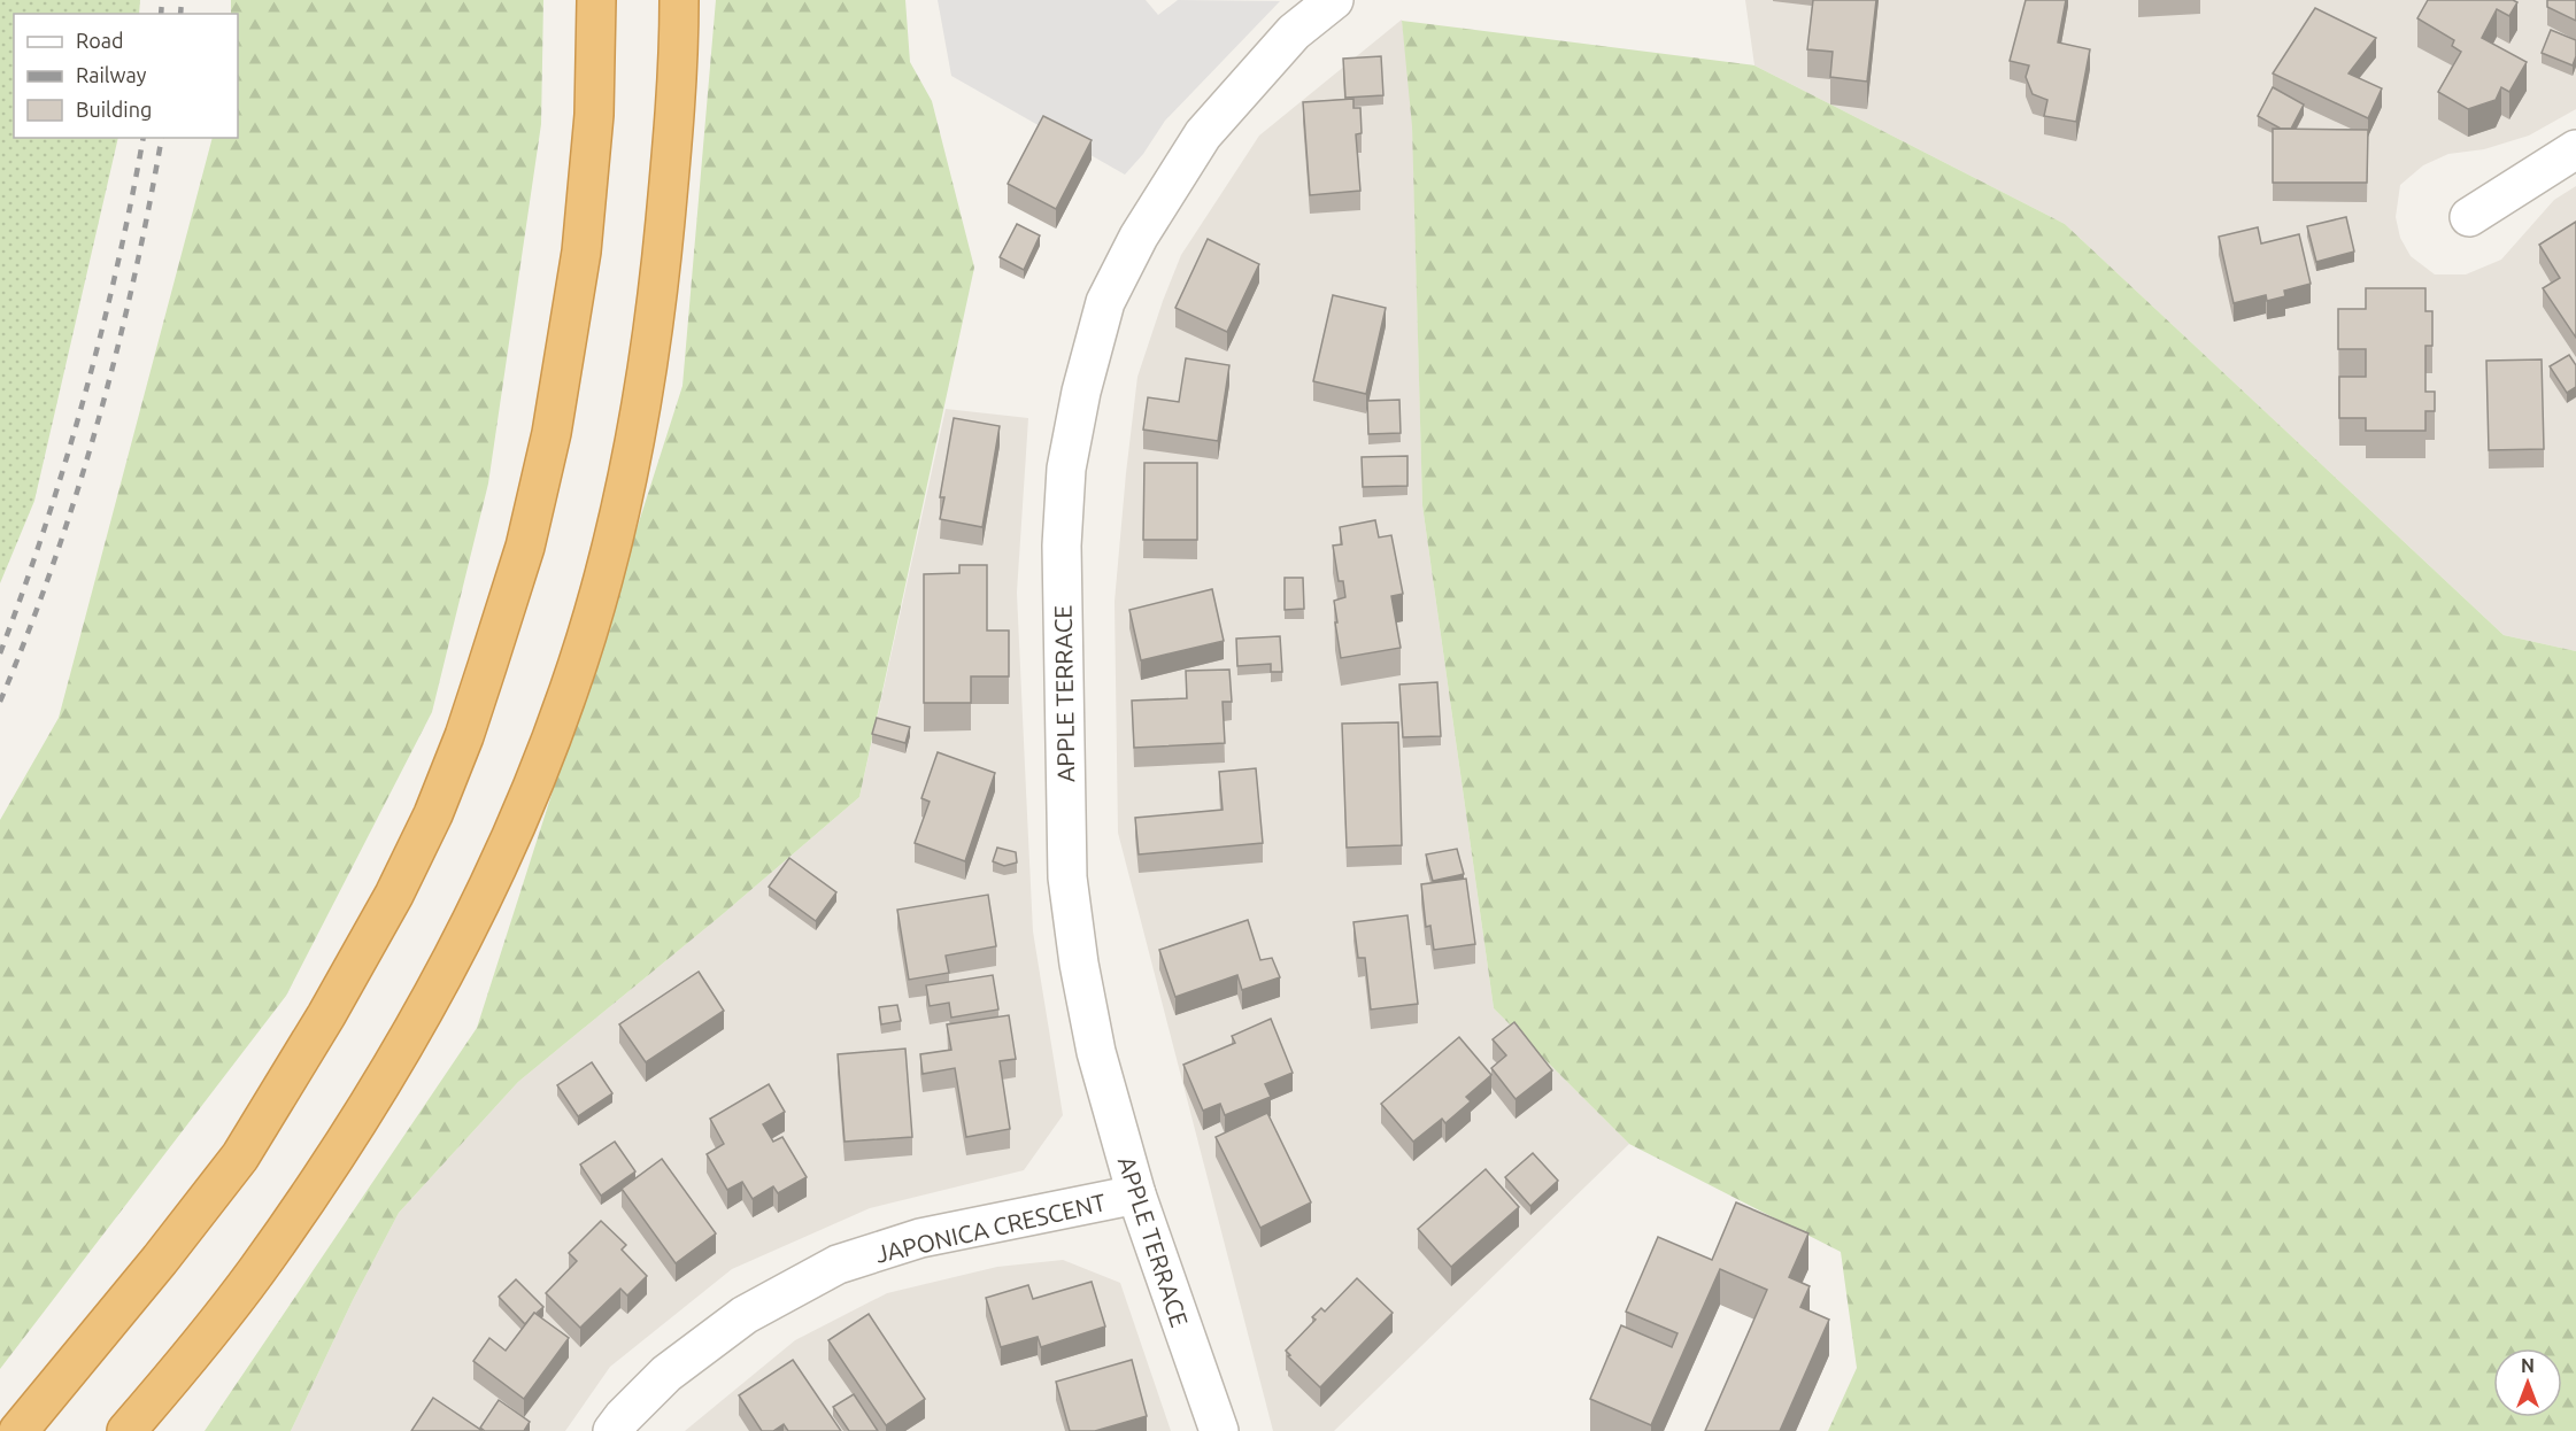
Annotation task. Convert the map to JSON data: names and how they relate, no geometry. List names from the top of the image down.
{
  "streets": {
    "street": ["APPLE TERRACE", "JAPONICA CRESCENT"]
  },
  "crossings": [
    ["APPLE TERRACE", "JAPONICA CRESCENT"]
  ],
  "legend": ["Road", "Railway", "Building"],
  "north": "top"
}
